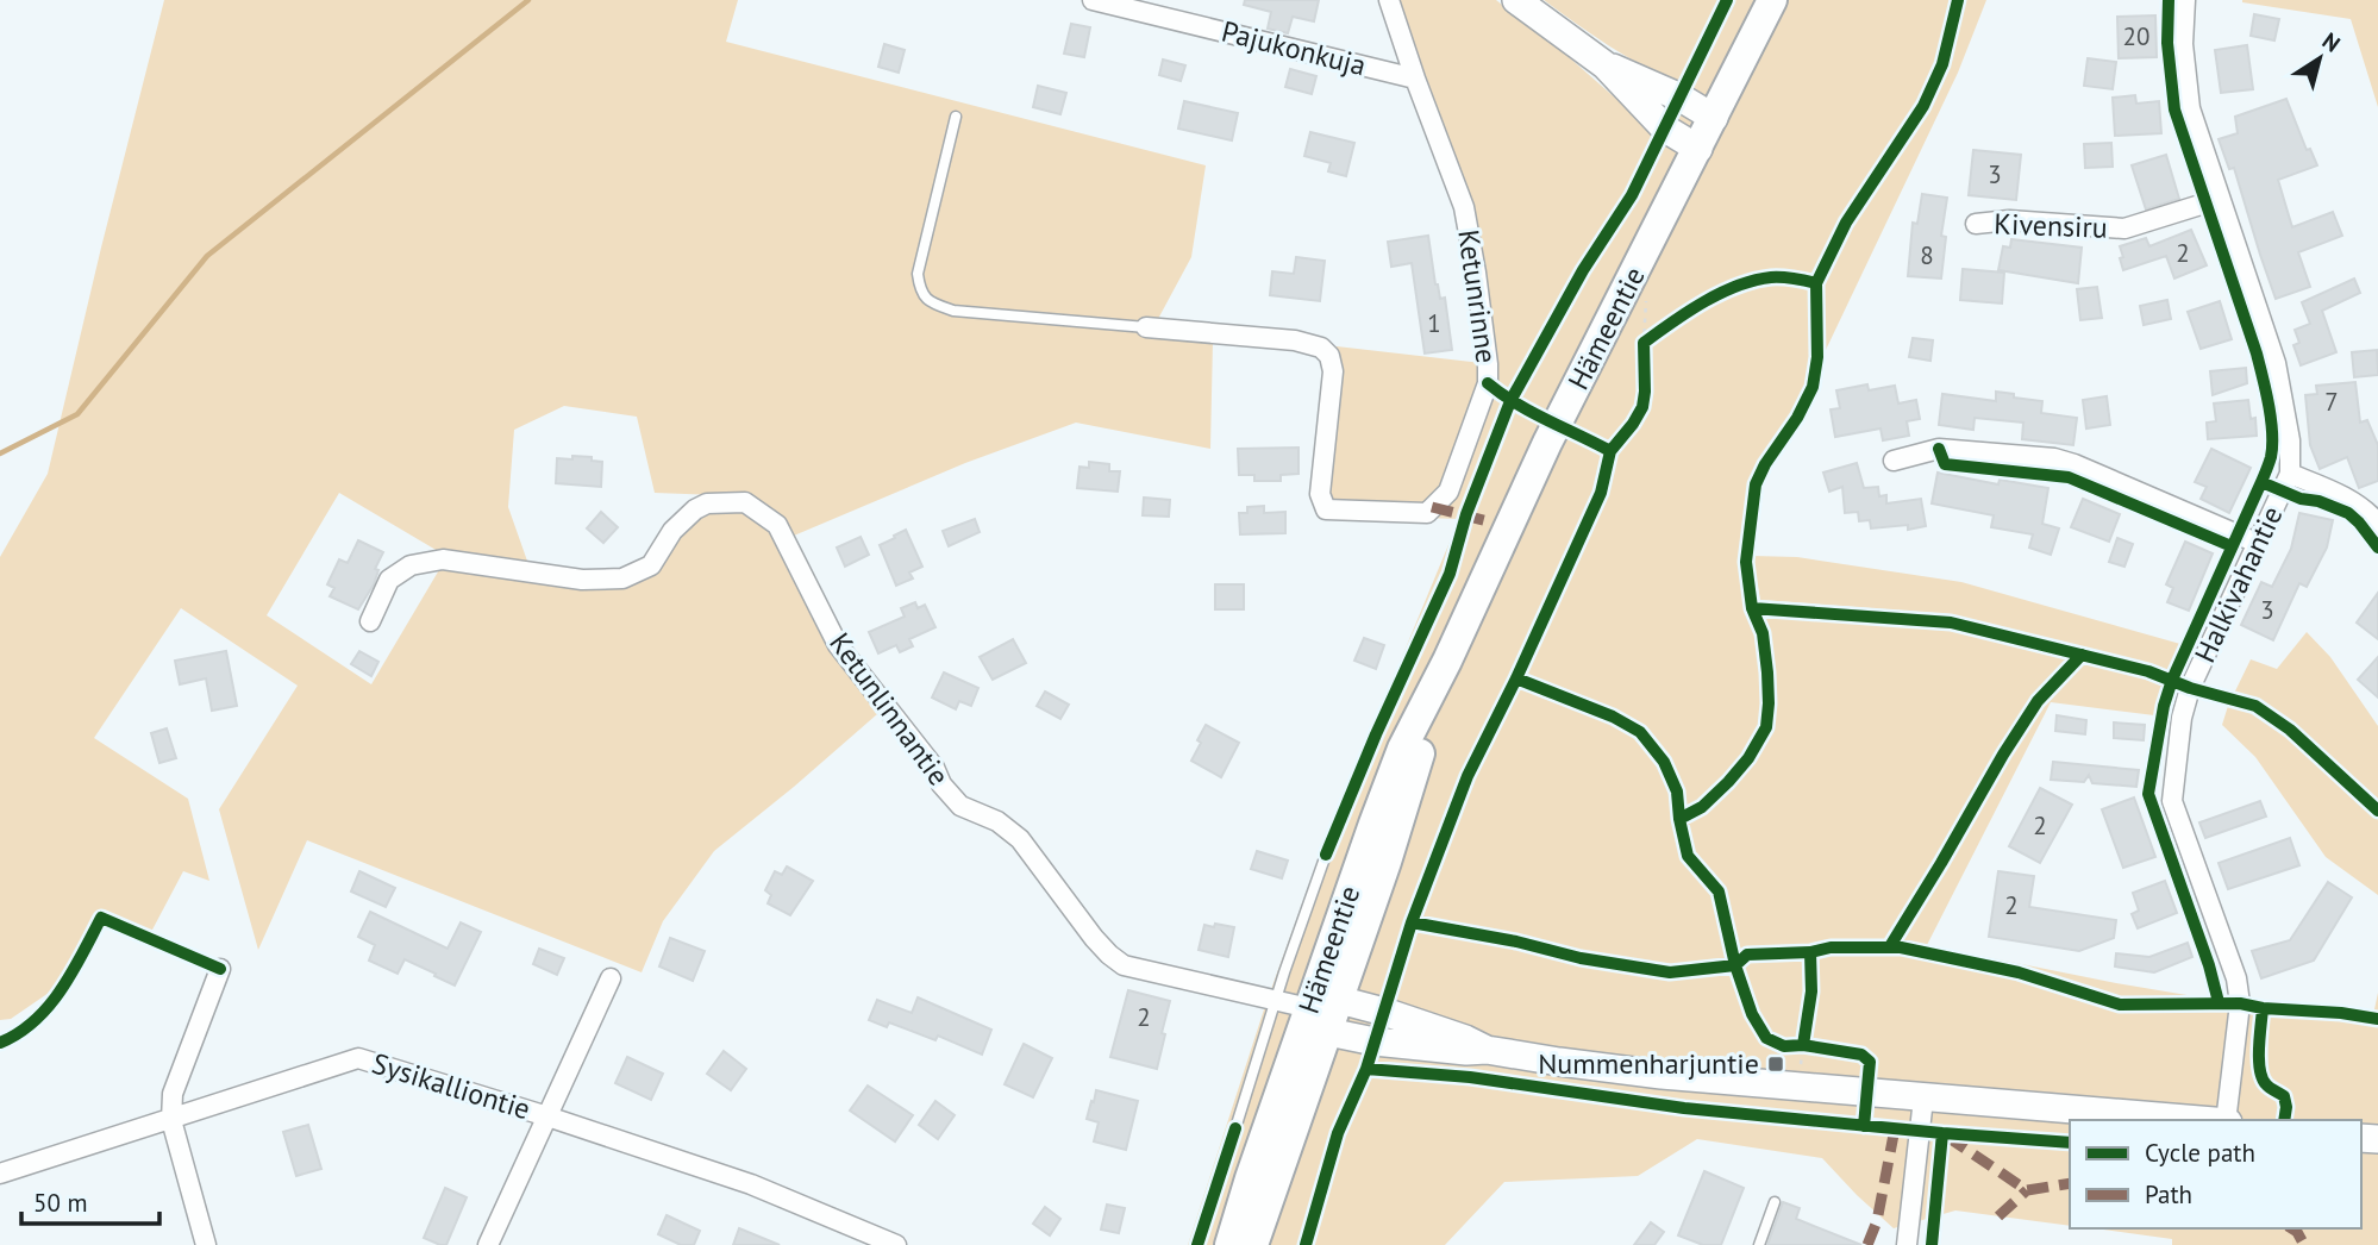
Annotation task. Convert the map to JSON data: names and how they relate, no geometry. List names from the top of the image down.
{
  "streets": {
    "main road": ["Hämeentie"],
    "street": [
      "Pajukonkuja",
      "Kivensiru",
      "Ketunrinne",
      "Halkivahantie",
      "Ketunlinnantie",
      "Sysikalliontie"
    ]
  },
  "crossings": [
    ["Pajukonkuja", "Ketunrinne"],
    ["Kivensiru", "Halkivahantie"],
    ["Hämeentie", "Ketunlinnantie"]
  ],
  "places": {
    "transit": ["Nummenharjuntie"]
  },
  "house_numbers": [
    "20",
    "3",
    "2",
    "8",
    "1",
    "7",
    "3",
    "2",
    "2",
    "2"
  ],
  "legend": ["Cycle path", "Path"],
  "scale_bar": "50 m",
  "north": "top right"
}
